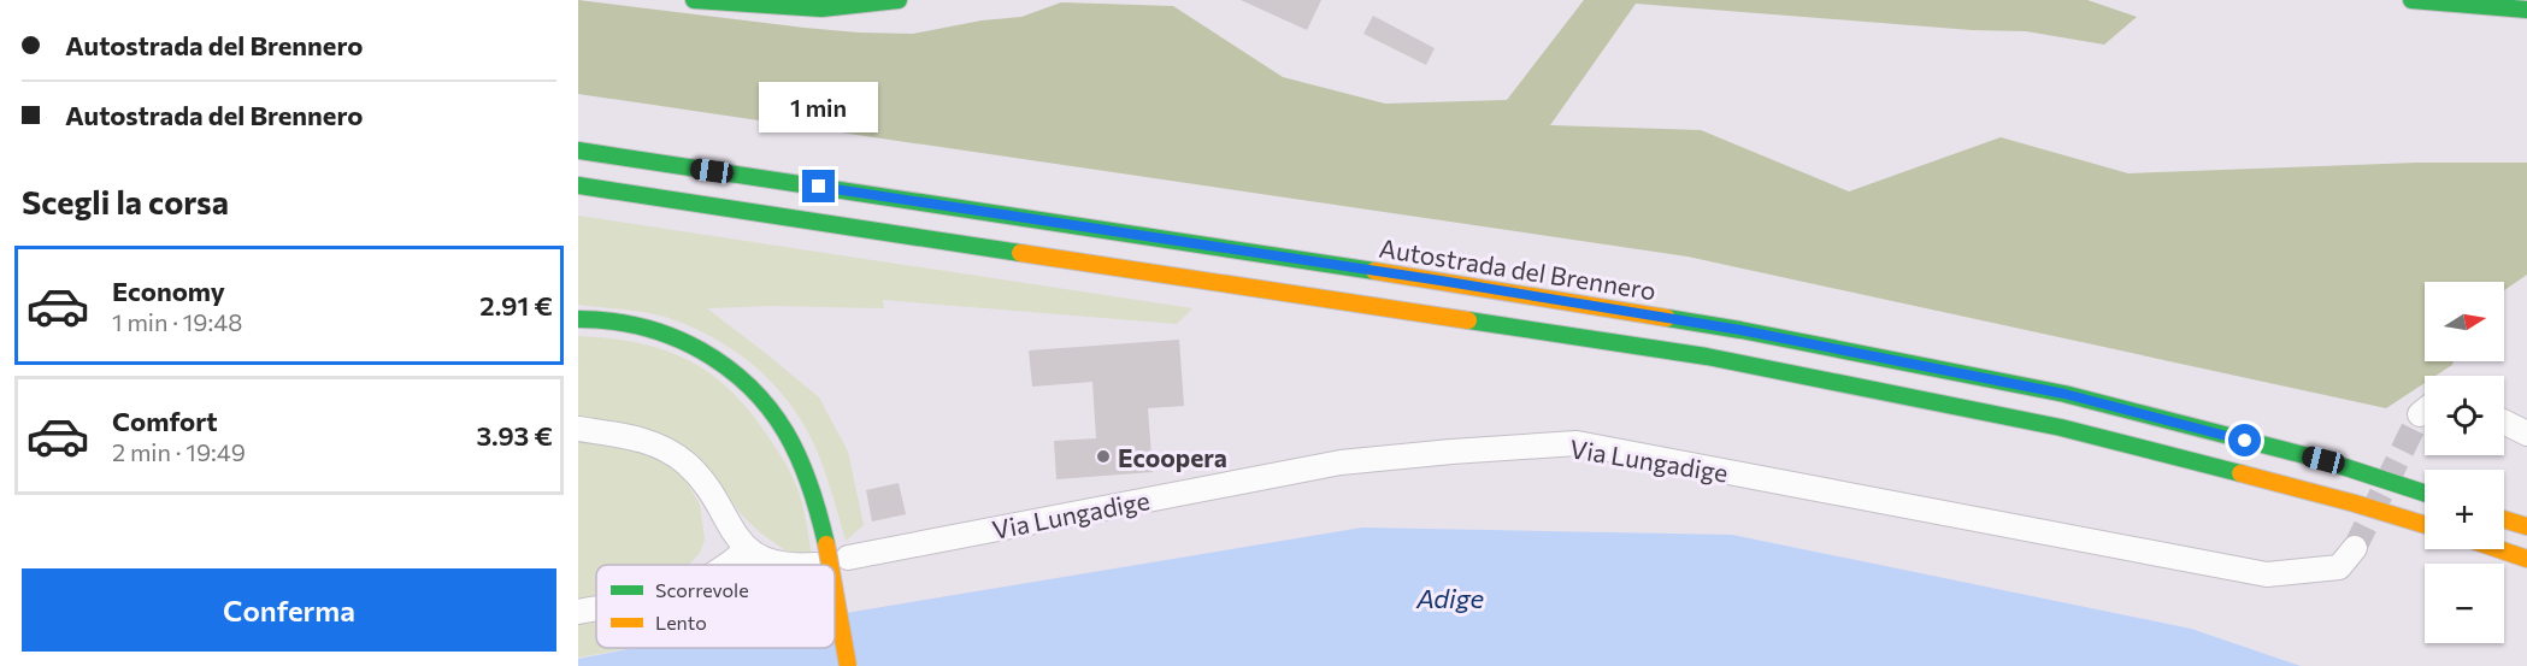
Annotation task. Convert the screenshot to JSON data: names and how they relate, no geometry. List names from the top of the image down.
{
  "streets": {
    "main road": ["Autostrada del Brennero"],
    "street": ["Via Lungadige"]
  },
  "water": ["Adige"],
  "places": ["Ecoopera"],
  "legend": ["Scorrevole", "Lento"],
  "north": "right",
  "page": {
    "banner": ["Autostrada del Brennero", "Autostrada del Brennero"],
    "bubble": "1 min",
    "heading": "Scegli la corsa",
    "list": [
      {
        "name": "Economy",
        "note": "1 min · 19:48",
        "value": "2.91 €"
      },
      {
        "name": "Comfort",
        "note": "2 min · 19:49",
        "value": "3.93 €"
      }
    ],
    "map_buttons": ["+", "−"],
    "buttons": "Conferma"
  }
}
